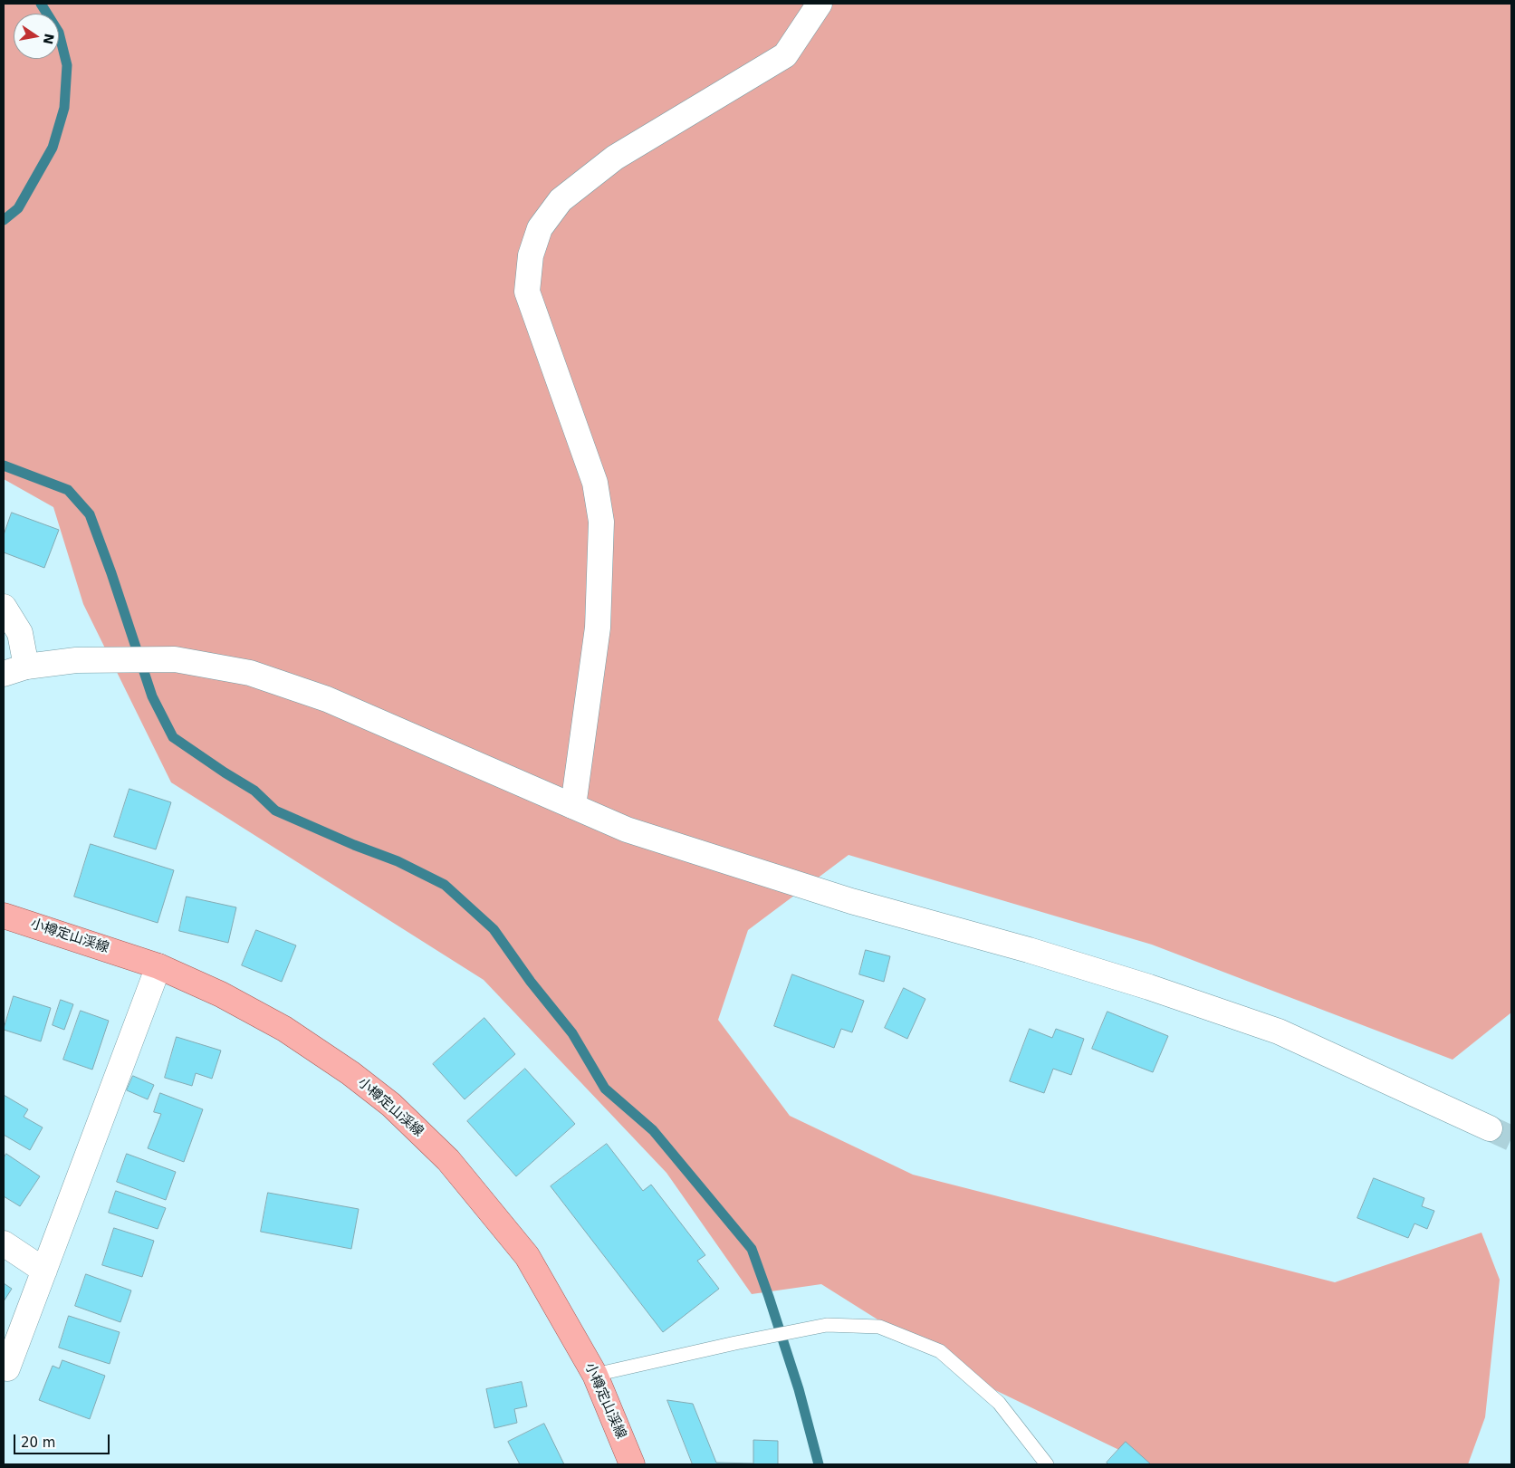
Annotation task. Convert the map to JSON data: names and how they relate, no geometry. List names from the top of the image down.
{
  "streets": {
    "main road": ["小樽定山渓線"]
  },
  "scale_bar": "20 m",
  "north": "right"
}
